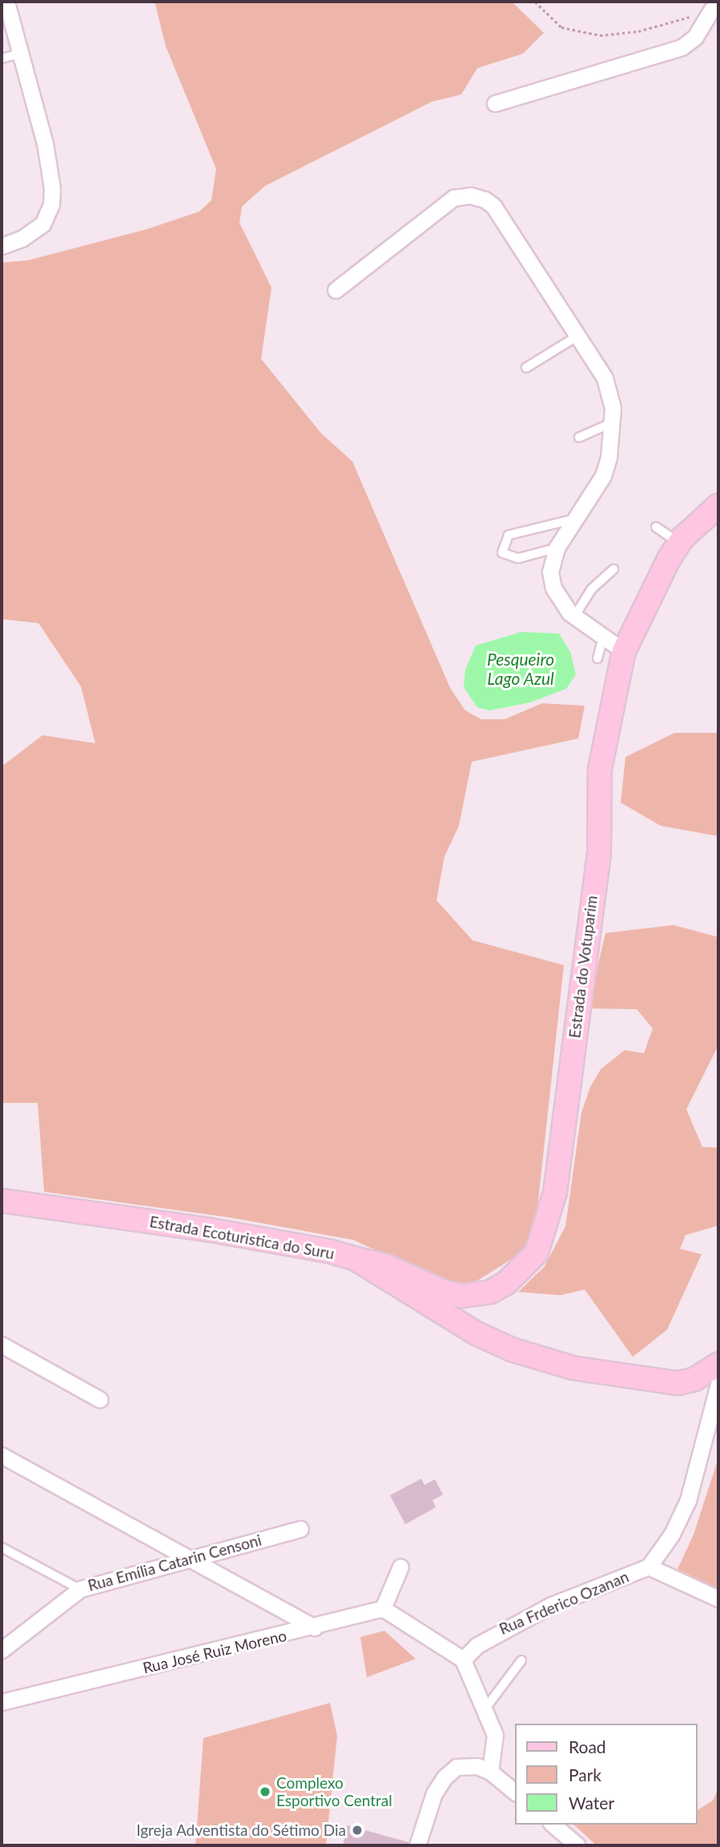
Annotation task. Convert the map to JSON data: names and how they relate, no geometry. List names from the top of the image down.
{
  "streets": {
    "street": [
      "Estrada do Votuparim",
      "Estrada Ecoturistica do Suru",
      "Rua Emília Catarin Censoni",
      "Rua Frderico Ozanan",
      "Rua José Ruiz Moreno"
    ]
  },
  "crossings": [
    ["Estrada do Votuparim", "Estrada Ecoturistica do Suru"]
  ],
  "water": ["Pesqueiro Lago Azul"],
  "places": ["Complexo Esportivo Central", "Igreja Adventista do Sétimo Dia"],
  "legend": ["Road", "Park", "Water"]
}
